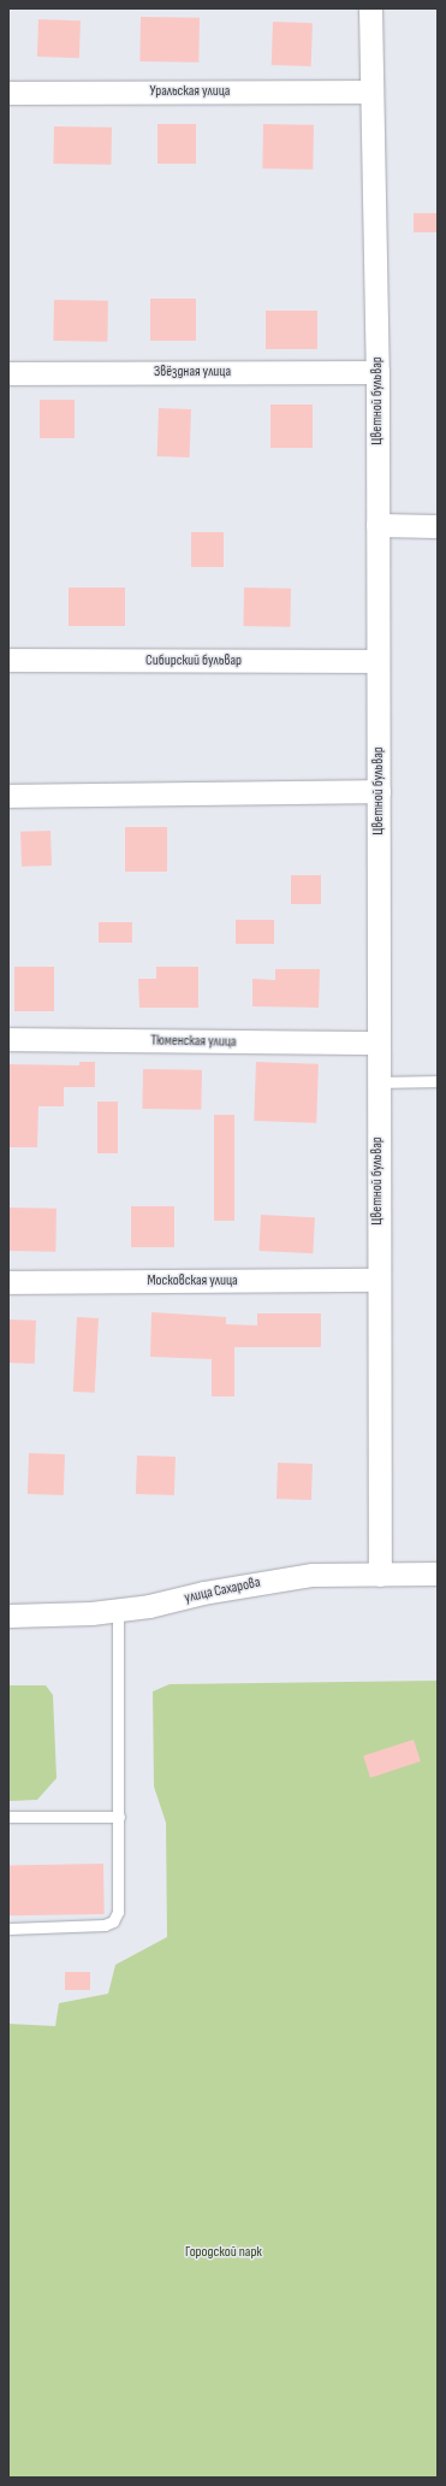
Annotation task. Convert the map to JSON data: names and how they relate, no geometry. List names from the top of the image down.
{
  "streets": {
    "street": [
      "Уральская улица",
      "Звёздная улица",
      "Цветной бульвар",
      "Сибирский бульвар",
      "Тюменская улица",
      "Московская улица",
      "улица Сахарова"
    ]
  },
  "crossings": [
    ["Уральская улица", "Цветной бульвар"],
    ["Звёздная улица", "Цветной бульвар"],
    ["Цветной бульвар", "Сибирский бульвар"],
    ["Цветной бульвар", "Тюменская улица"],
    ["Цветной бульвар", "Московская улица"],
    ["Цветной бульвар", "улица Сахарова"]
  ],
  "parks": ["Городской парк"]
}
